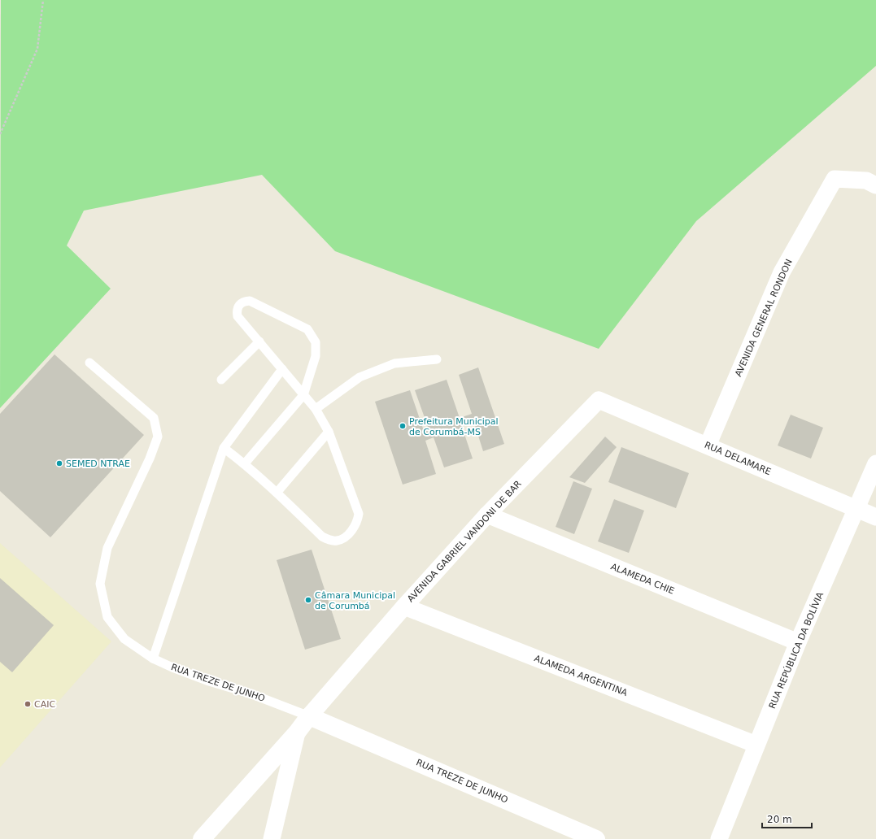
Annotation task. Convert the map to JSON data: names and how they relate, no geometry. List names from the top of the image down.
{
  "streets": {
    "street": [
      "AVENIDA GENERAL RONDON",
      "RUA DELAMARE",
      "AVENIDA GABRIEL VANDONI DE BAR",
      "ALAMEDA CHIE",
      "RUA REPÚBLICA DA BOLÍVIA",
      "ALAMEDA ARGENTINA",
      "RUA TREZE DE JUNHO"
    ]
  },
  "crossings": [
    ["AVENIDA GENERAL RONDON", "RUA DELAMARE"],
    ["RUA DELAMARE", "AVENIDA GABRIEL VANDONI DE BAR"],
    ["RUA DELAMARE", "RUA REPÚBLICA DA BOLÍVIA"],
    ["AVENIDA GABRIEL VANDONI DE BAR", "ALAMEDA CHIE"],
    ["AVENIDA GABRIEL VANDONI DE BAR", "ALAMEDA ARGENTINA"],
    ["AVENIDA GABRIEL VANDONI DE BAR", "RUA TREZE DE JUNHO"],
    ["ALAMEDA CHIE", "RUA REPÚBLICA DA BOLÍVIA"],
    ["RUA REPÚBLICA DA BOLÍVIA", "ALAMEDA ARGENTINA"]
  ],
  "places": [
    "Prefeitura Municipal de Corumbá-MS",
    "SEMED NTRAE",
    "Câmara Municipal de Corumbá",
    "CAIC"
  ],
  "scale_bar": "20 m"
}
